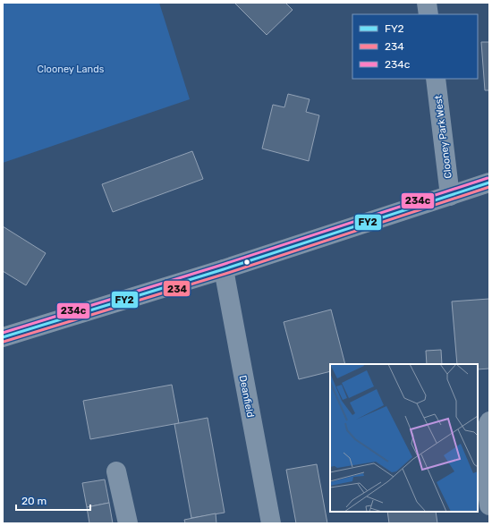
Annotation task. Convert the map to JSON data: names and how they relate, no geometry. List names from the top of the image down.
{
  "streets": {
    "street": ["Clooney Park West", "Deanfield"]
  },
  "parks": ["Clooney Lands"],
  "lines": ["transit line 234c", "transit line FY2", "transit line 234"],
  "legend": ["FY2", "234", "234c"],
  "scale_bar": "20 m"
}
